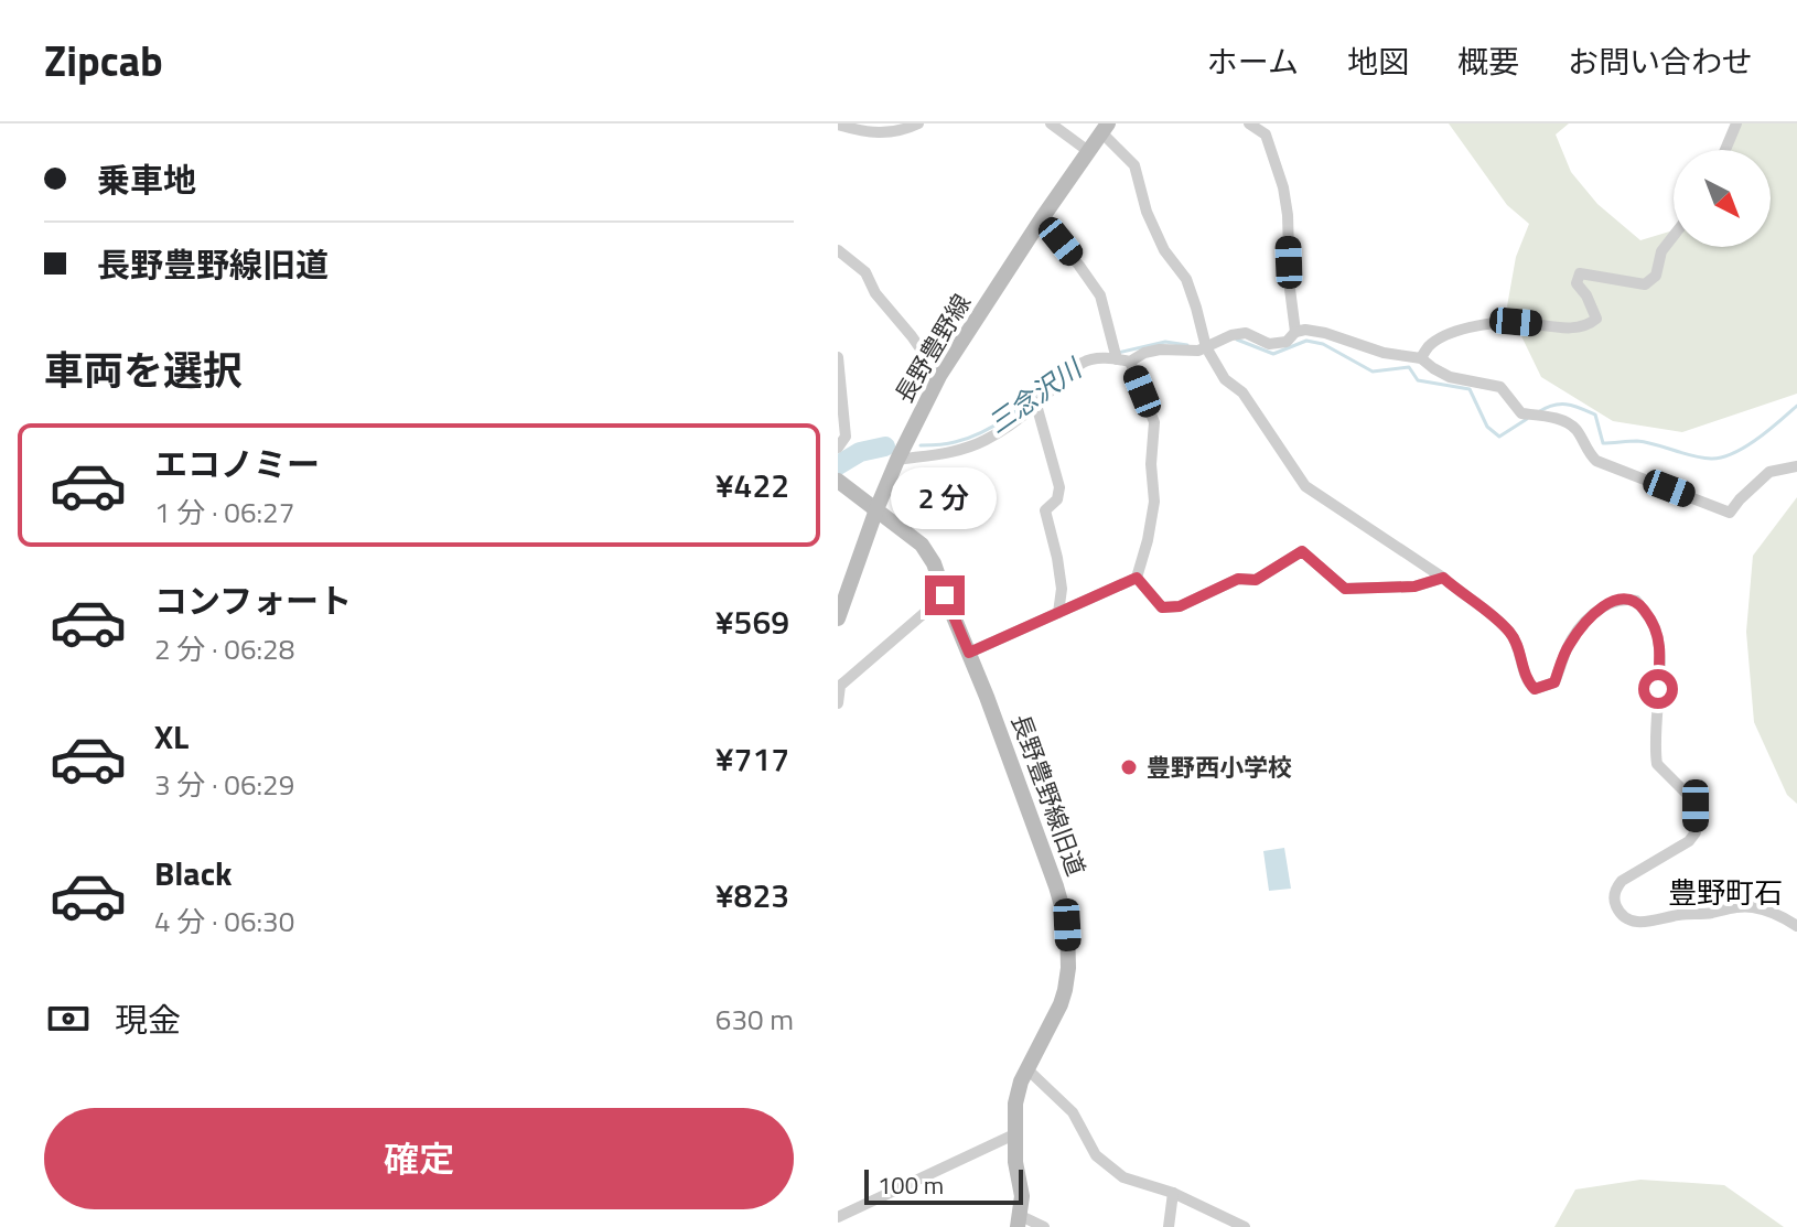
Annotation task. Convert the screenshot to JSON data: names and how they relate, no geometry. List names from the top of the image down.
{
  "streets": {
    "street": ["長野豊野線", "長野豊野線旧道"]
  },
  "crossings": [
    ["長野豊野線", "長野豊野線旧道"]
  ],
  "districts": ["豊野町石"],
  "water": ["三念沢川"],
  "places": ["豊野西小学校"],
  "scale_bar": "100 m",
  "north": "bottom right",
  "page": {
    "header": "Zipcab",
    "nav": [
      "ホーム",
      "地図",
      "概要",
      "お問い合わせ"
    ],
    "banner": ["乗車地", "長野豊野線旧道"],
    "heading": "車両を選択",
    "list": [
      {
        "name": "エコノミー",
        "note": "1 分 · 06:27",
        "value": "¥422"
      },
      {
        "name": "コンフォート",
        "note": "2 分 · 06:28",
        "value": "¥569"
      },
      {
        "name": "XL",
        "note": "3 分 · 06:29",
        "value": "¥717"
      },
      {
        "name": "Black",
        "note": "4 分 · 06:30",
        "value": "¥823"
      }
    ],
    "bubble": "2 分",
    "pay": ["現金", "630 m"],
    "buttons": "確定",
    "scale": "100 m"
  }
}
